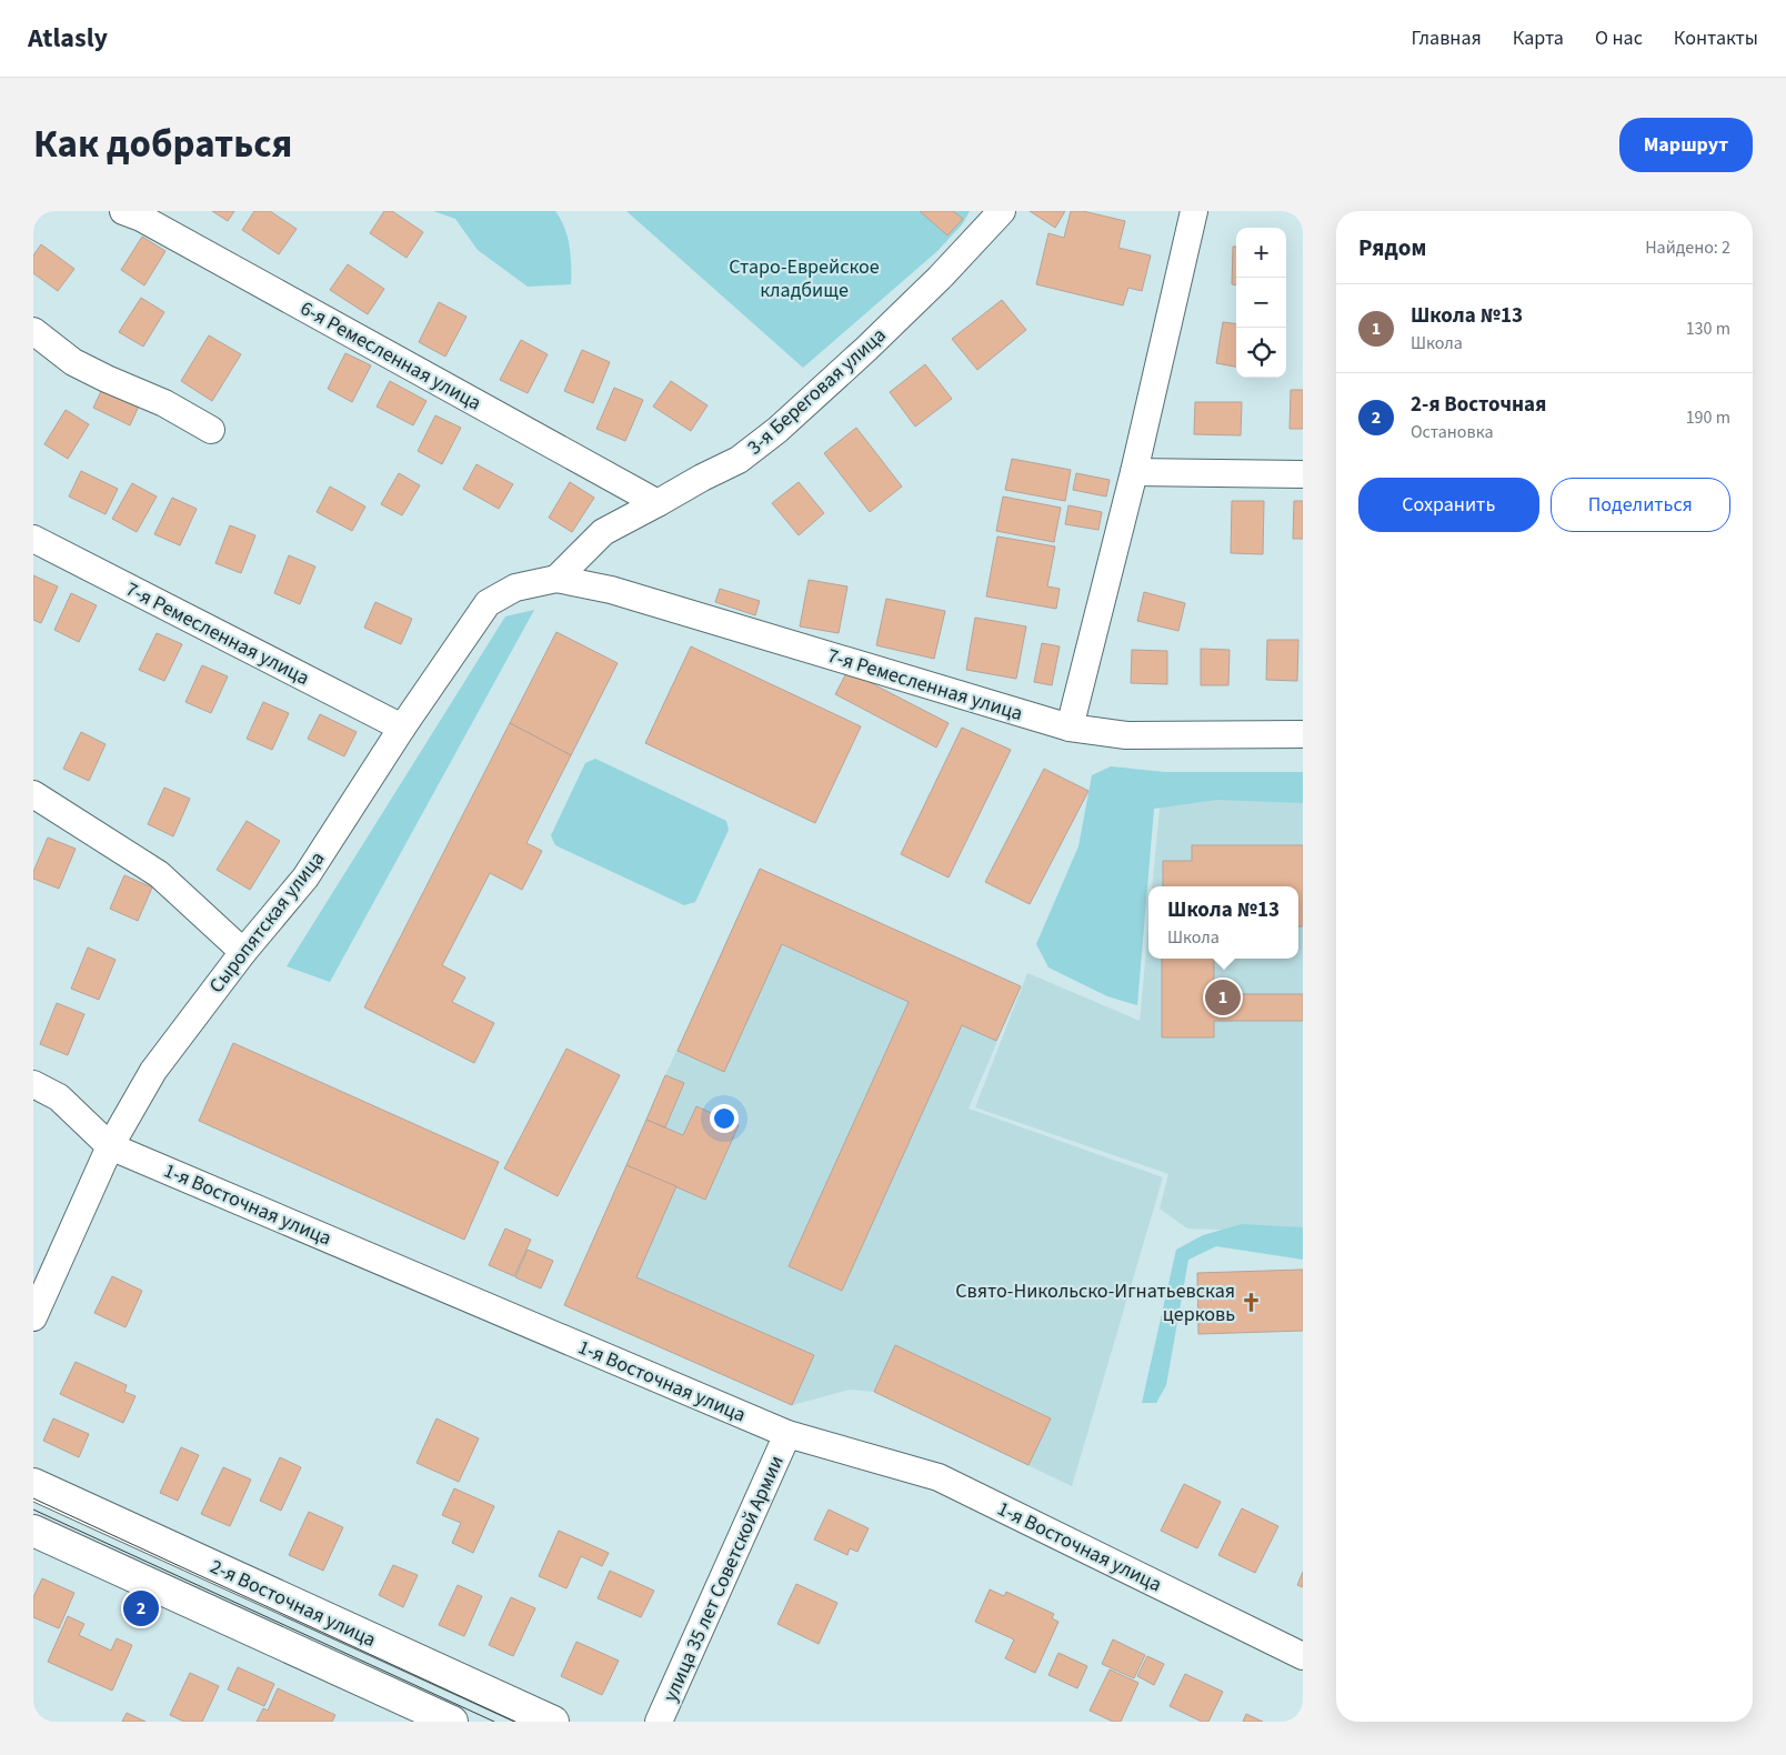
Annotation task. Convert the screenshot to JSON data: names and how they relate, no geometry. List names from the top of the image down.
{
  "streets": {
    "main road": ["2-я Восточная улица"],
    "street": [
      "6-я Ремесленная улица",
      "3-я Береговая улица",
      "7-я Ремесленная улица",
      "Сыропятская улица",
      "1-я Восточная улица",
      "улица 35 лет Советской Армии"
    ]
  },
  "crossings": [
    ["6-я Ремесленная улица", "3-я Береговая улица"],
    ["3-я Береговая улица", "7-я Ремесленная улица"],
    ["3-я Береговая улица", "Сыропятская улица"],
    ["7-я Ремесленная улица", "Сыропятская улица"],
    ["Сыропятская улица", "1-я Восточная улица"],
    ["1-я Восточная улица", "улица 35 лет Советской Армии"]
  ],
  "parks": ["Старо-Еврейское кладбище"],
  "places": {
    "church": ["Свято-Никольско-Игнатьевская церковь"]
  },
  "page": {
    "header": "Atlasly",
    "nav": [
      "Главная",
      "Карта",
      "О нас",
      "Контакты"
    ],
    "title": "Как добраться",
    "buttons": [
      "Маршрут",
      ["Сохранить", "Поделиться"]
    ],
    "heading": ["Рядом", "Найдено: 2"],
    "map_buttons": ["+", "−"],
    "list": [
      {
        "mark": "1",
        "name": "Школа №13",
        "note": "Школа",
        "value": "130 m"
      },
      {
        "mark": "2",
        "name": "2-я Восточная",
        "note": "Остановка",
        "value": "190 m"
      }
    ],
    "popup": ["Школа №13", "Школа"],
    "pins": ["1", "2"]
  }
}
